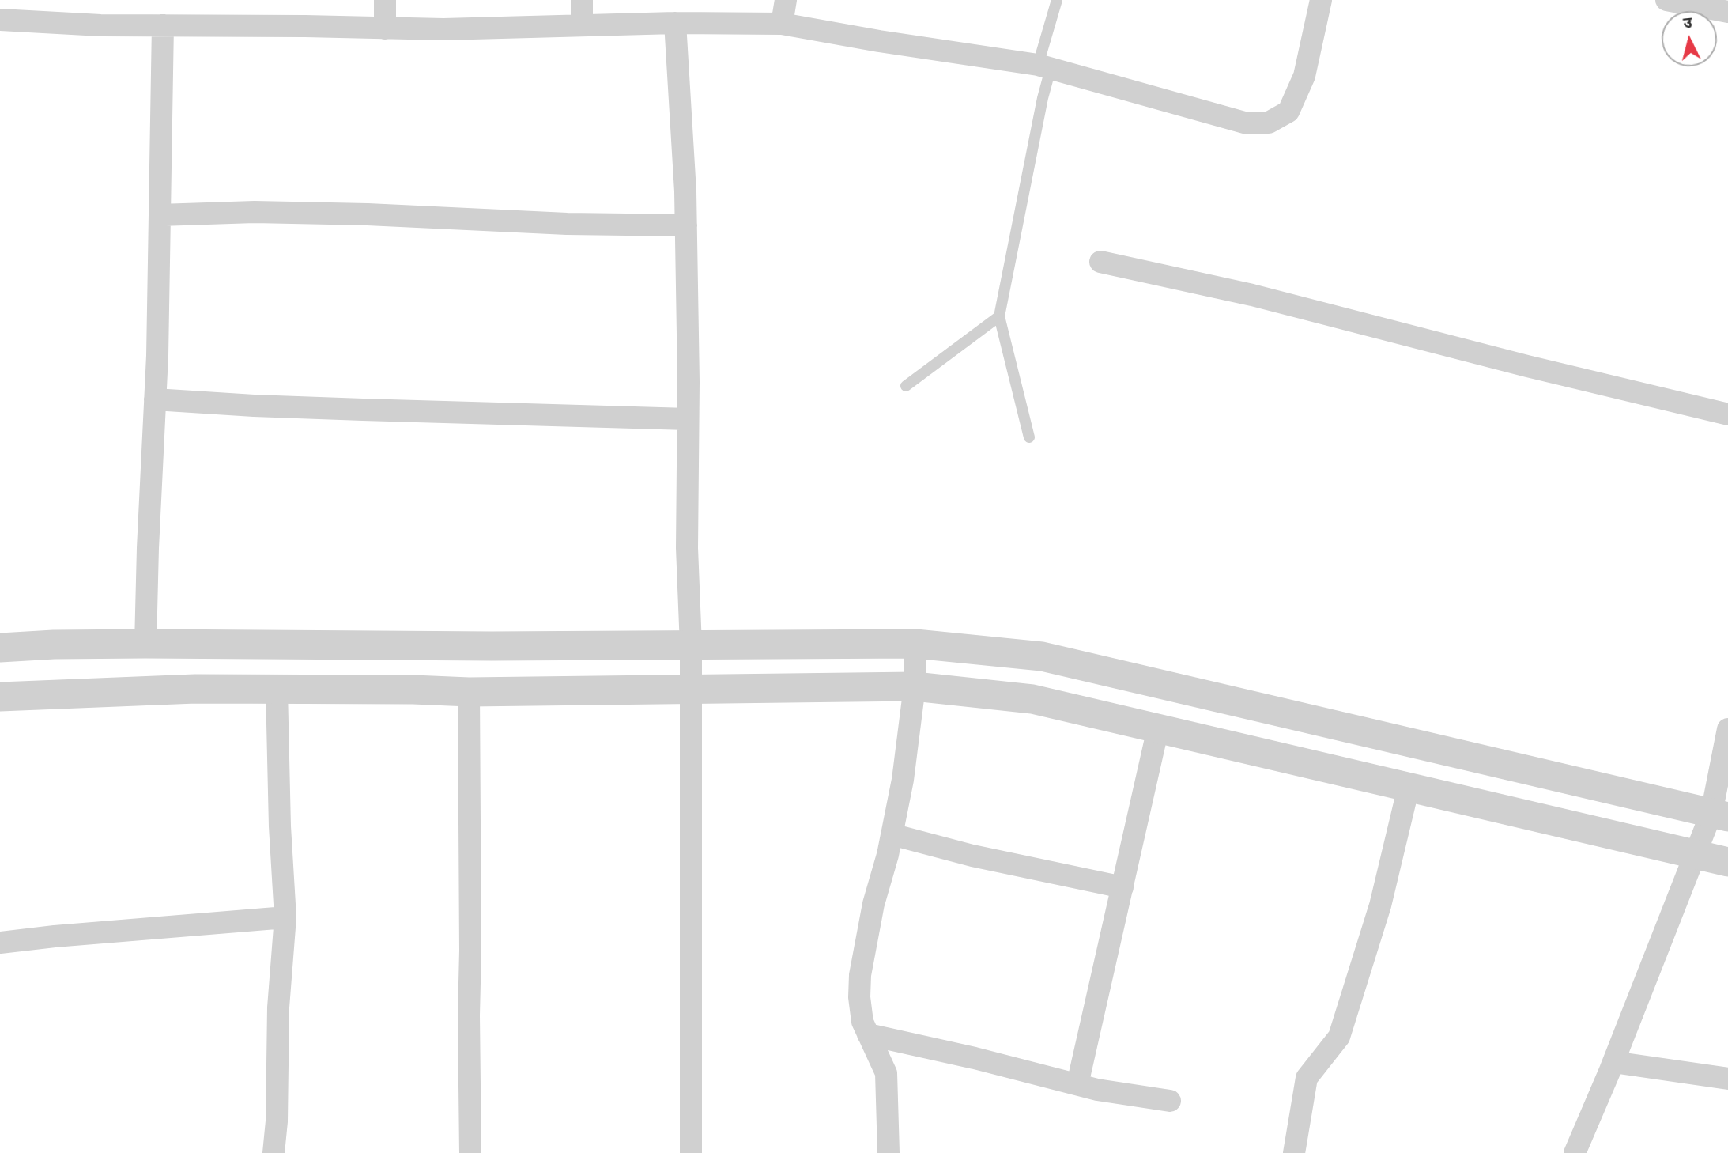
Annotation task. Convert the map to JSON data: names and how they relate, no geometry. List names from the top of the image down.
{
  "north": "top"
}
